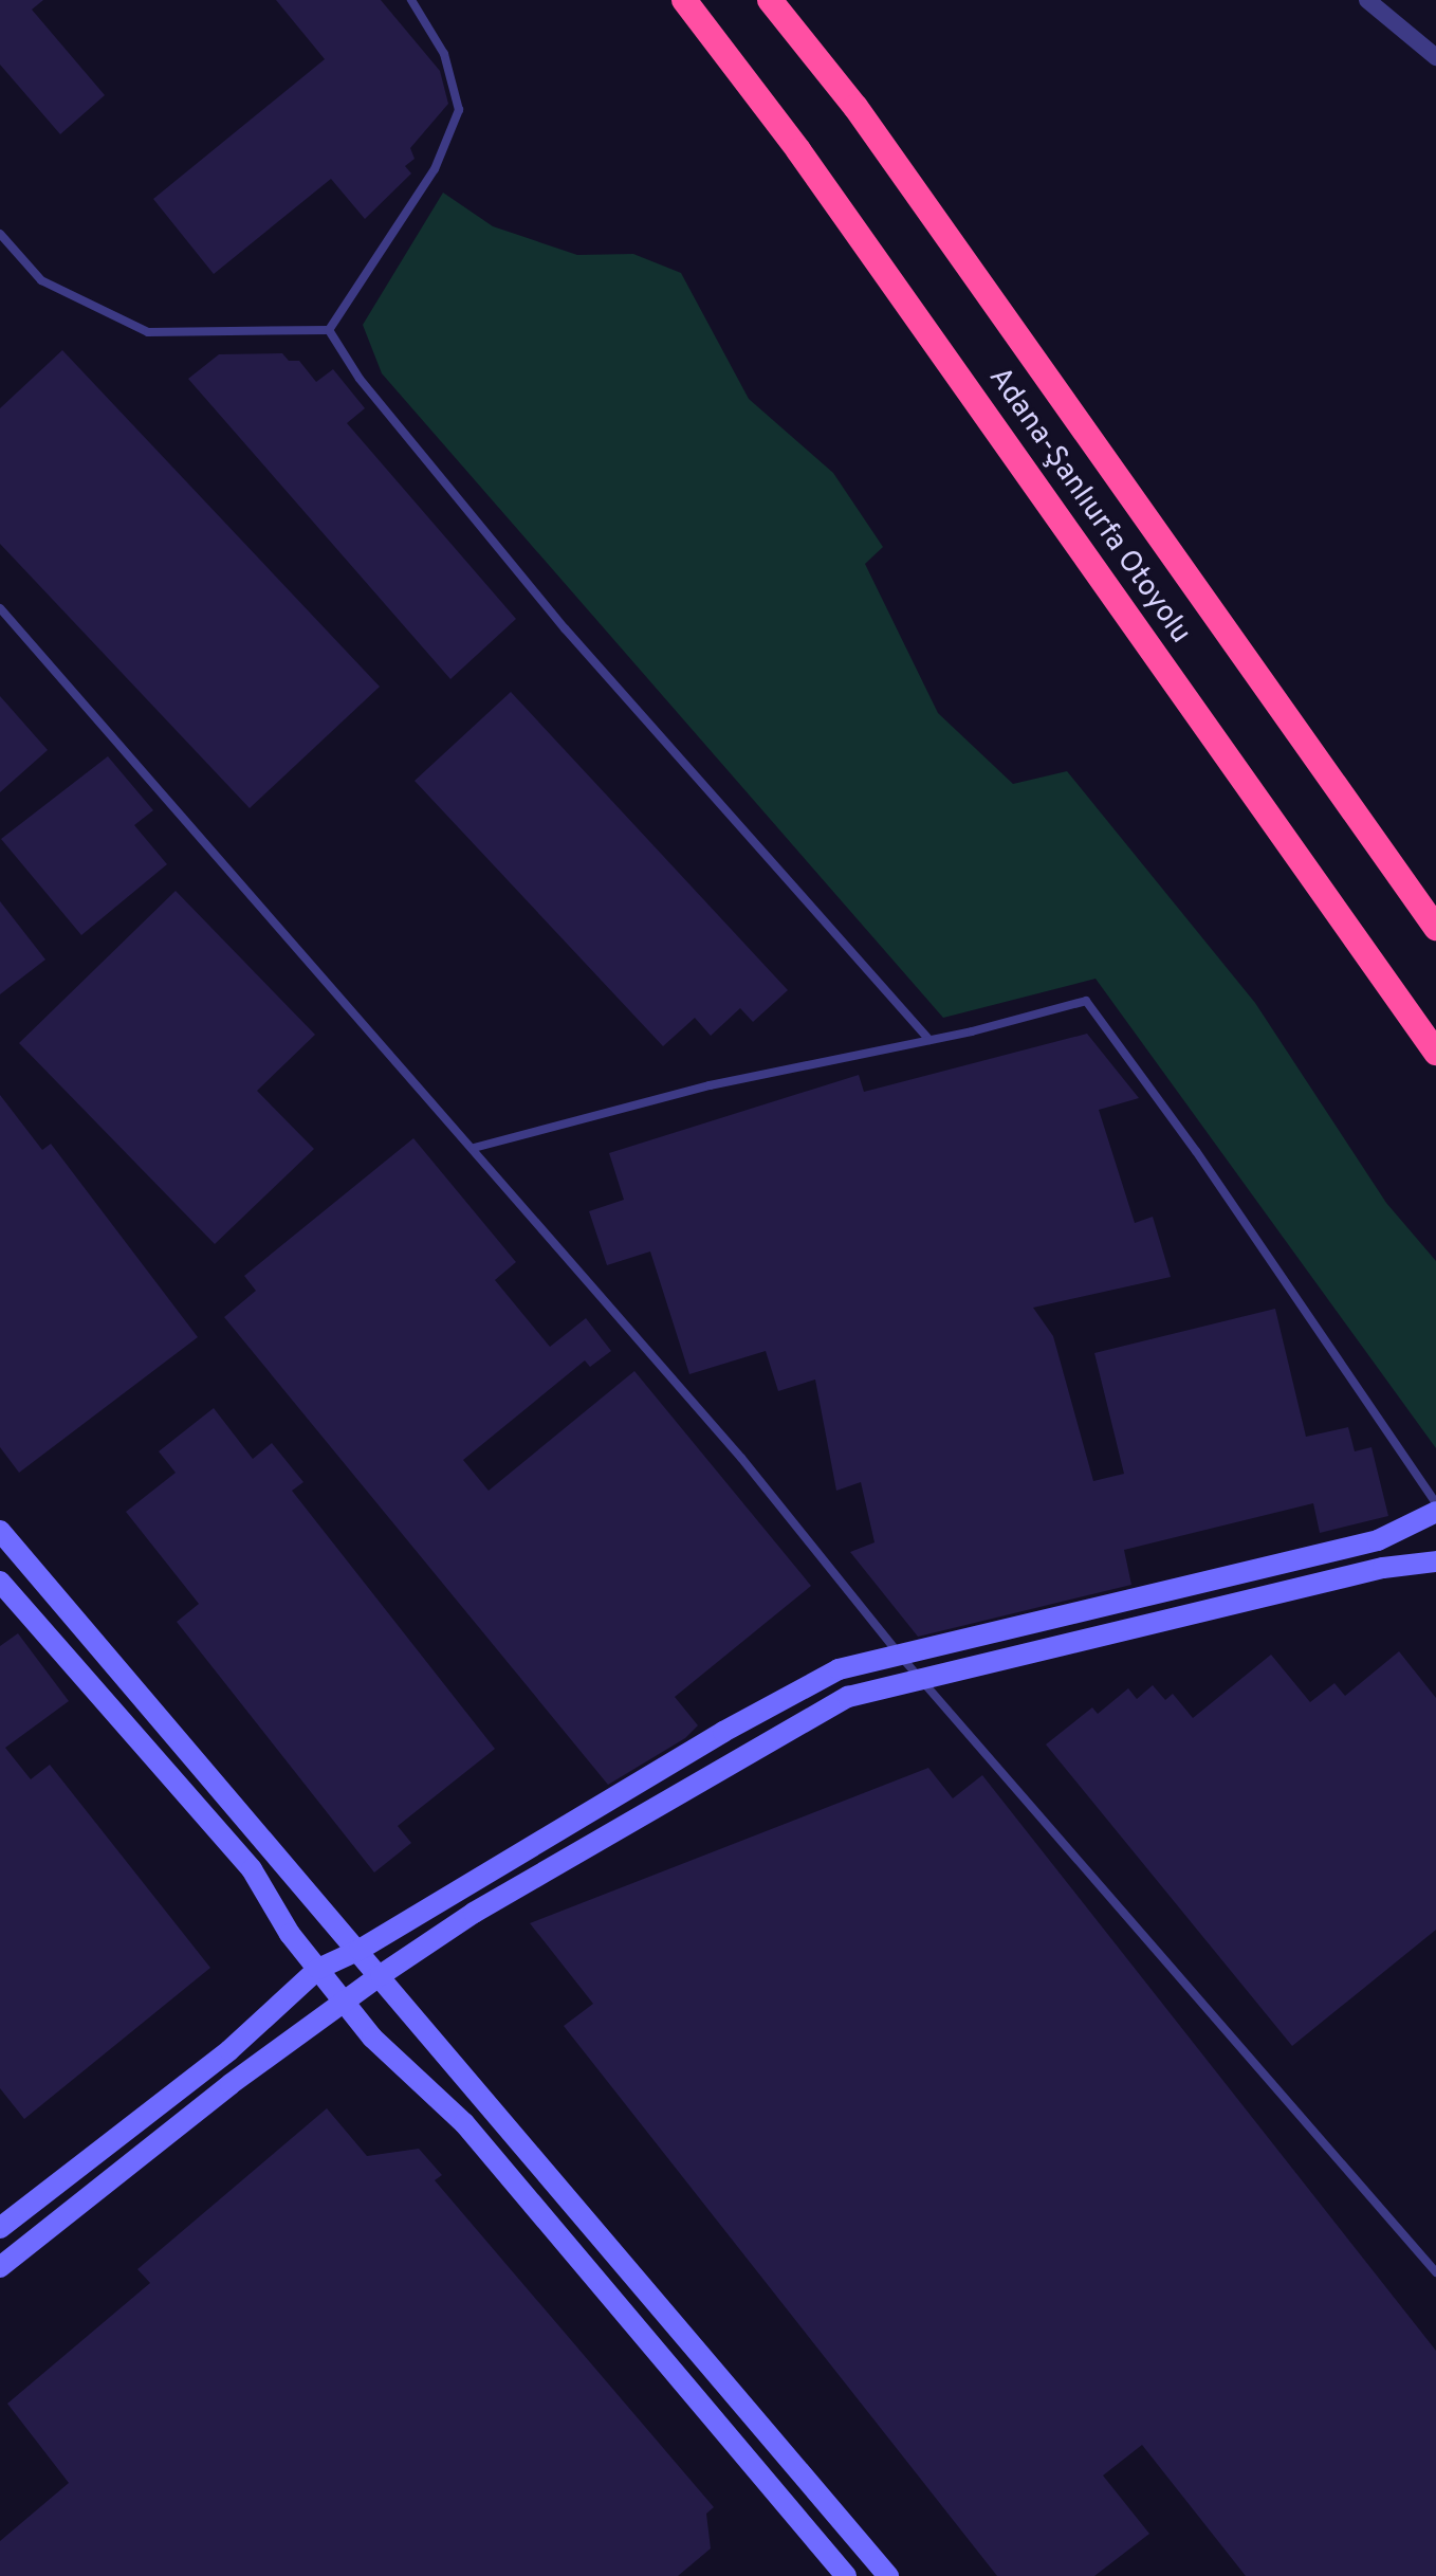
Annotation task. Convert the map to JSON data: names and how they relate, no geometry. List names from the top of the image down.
{
  "streets": {
    "highway": ["Adana-Şanlıurfa Otoyolu"]
  }
}
